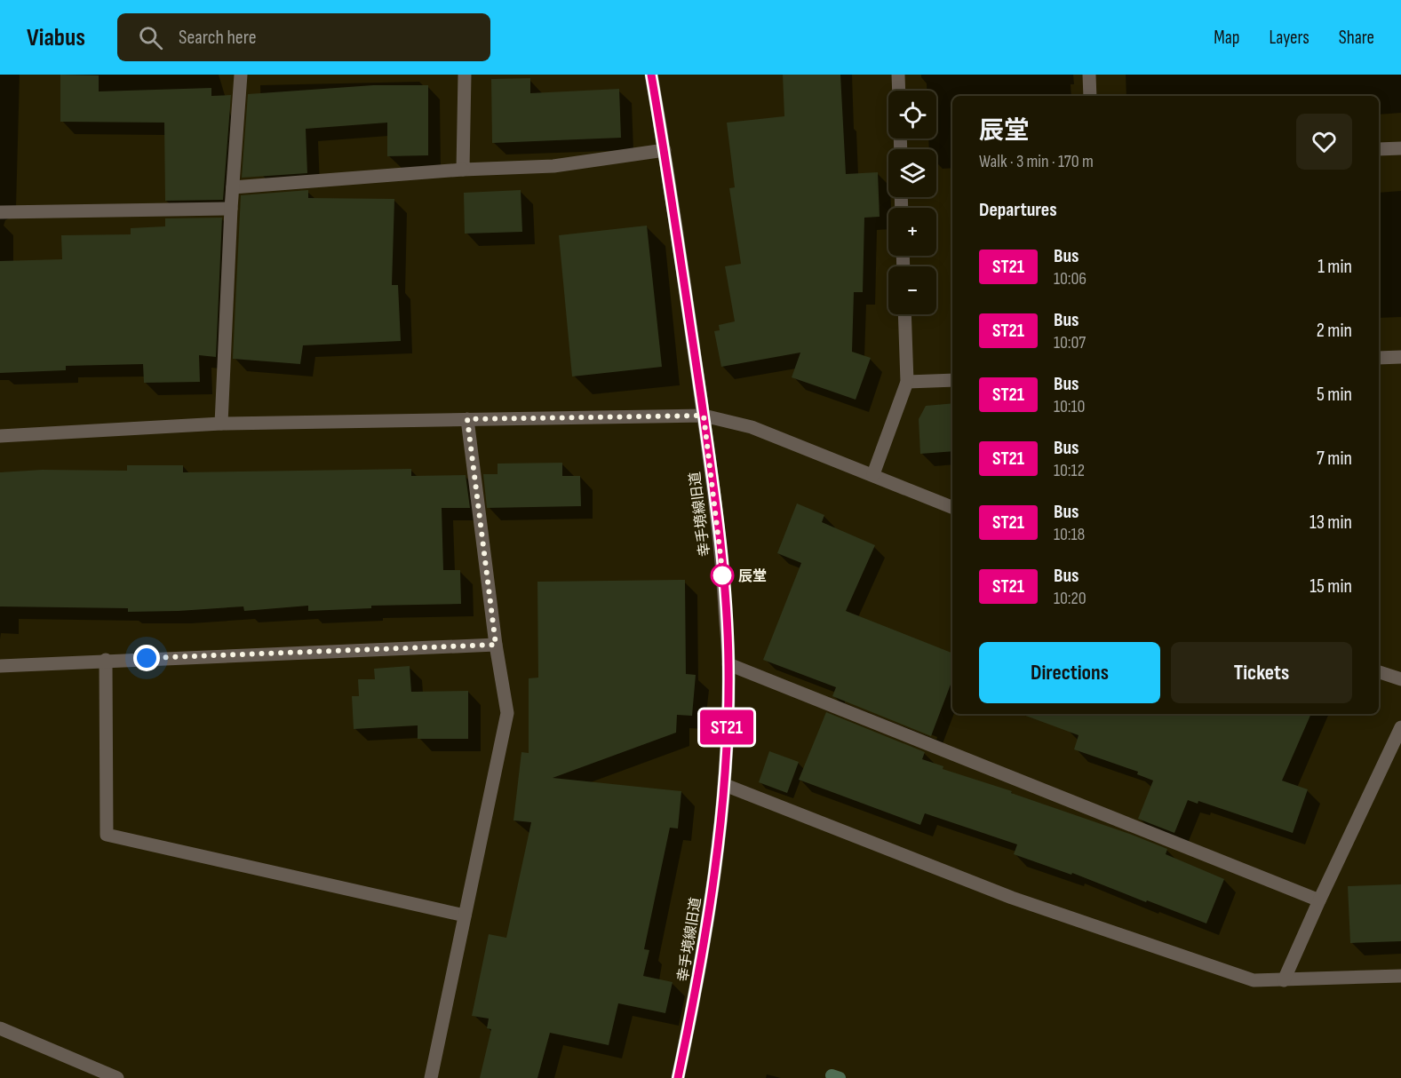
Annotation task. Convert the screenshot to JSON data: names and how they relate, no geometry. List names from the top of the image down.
{
  "streets": {
    "street": ["幸手境線旧道"]
  },
  "places": ["辰堂"],
  "lines": ["bus line ST21"],
  "page": {
    "header": "Viabus",
    "search": "Search here",
    "nav": ["Map", "Layers", "Share"],
    "on_map": "ST21",
    "map_buttons": ["+", "−"],
    "heading": [
      ["辰堂", "Walk · 3 min · 170 m"],
      "Departures"
    ],
    "list": [
      {
        "mark": "ST21",
        "name": "Bus",
        "note": "10:06",
        "value": "1 min"
      },
      {
        "mark": "ST21",
        "name": "Bus",
        "note": "10:07",
        "value": "2 min"
      },
      {
        "mark": "ST21",
        "name": "Bus",
        "note": "10:10",
        "value": "5 min"
      },
      {
        "mark": "ST21",
        "name": "Bus",
        "note": "10:12",
        "value": "7 min"
      },
      {
        "mark": "ST21",
        "name": "Bus",
        "note": "10:18",
        "value": "13 min"
      },
      {
        "mark": "ST21",
        "name": "Bus",
        "note": "10:20",
        "value": "15 min"
      }
    ],
    "buttons": ["Directions", "Tickets"]
  }
}
